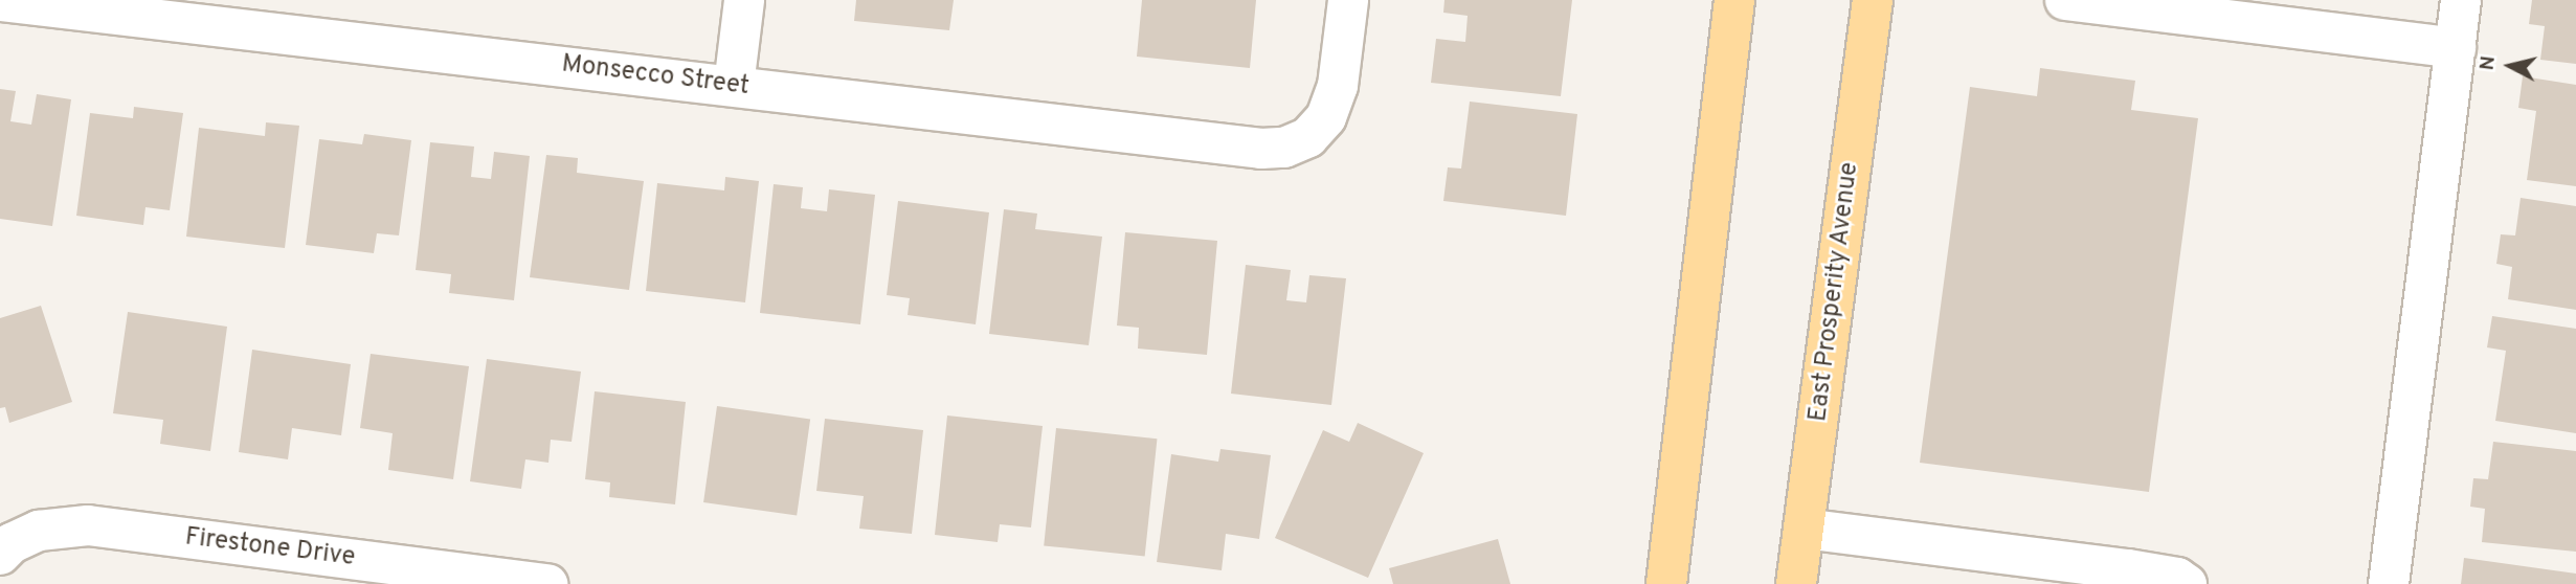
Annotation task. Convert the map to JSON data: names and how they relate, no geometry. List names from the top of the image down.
{
  "streets": {
    "main road": ["East Prosperity Avenue"],
    "street": ["Monsecco Street", "Firestone Drive"]
  },
  "north": "left"
}
